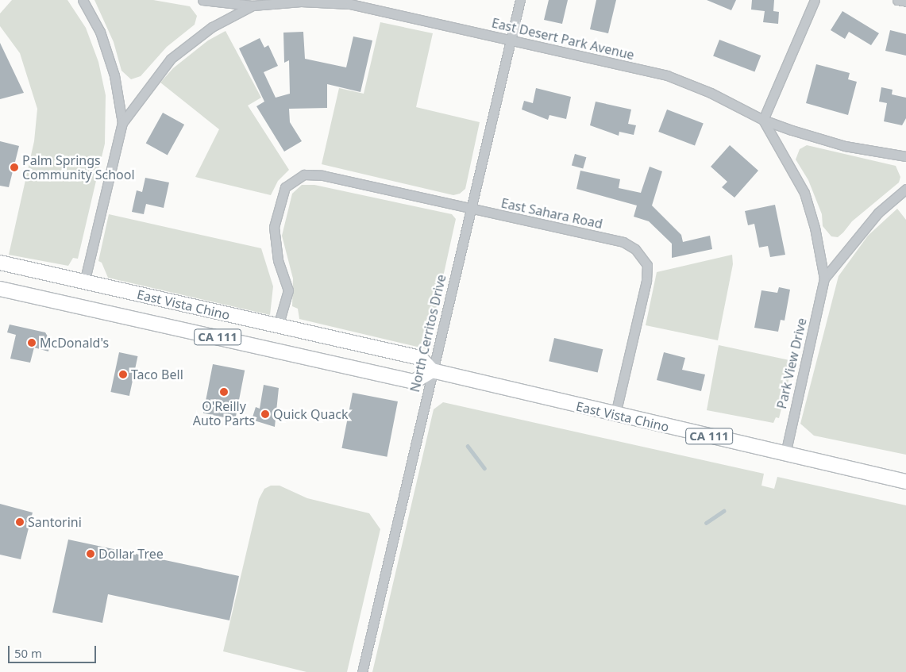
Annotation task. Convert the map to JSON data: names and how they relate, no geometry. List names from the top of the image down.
{
  "streets": {
    "main road": ["East Vista Chino", "CA 111"],
    "street": [
      "East Desert Park Avenue",
      "East Sahara Road",
      "North Cerritos Drive",
      "Park View Drive"
    ]
  },
  "crossings": [
    ["East Desert Park Avenue", "North Cerritos Drive"],
    ["East Desert Park Avenue", "Park View Drive"],
    ["East Sahara Road", "East Vista Chino"],
    ["East Sahara Road", "North Cerritos Drive"],
    ["East Vista Chino", "North Cerritos Drive"],
    ["East Vista Chino", "Park View Drive"]
  ],
  "places": [
    "Palm Springs Community School",
    "McDonald's",
    "Taco Bell",
    "O'Reilly Auto Parts",
    "Quick Quack",
    "Santorini",
    "Dollar Tree"
  ],
  "scale_bar": "50 m"
}
